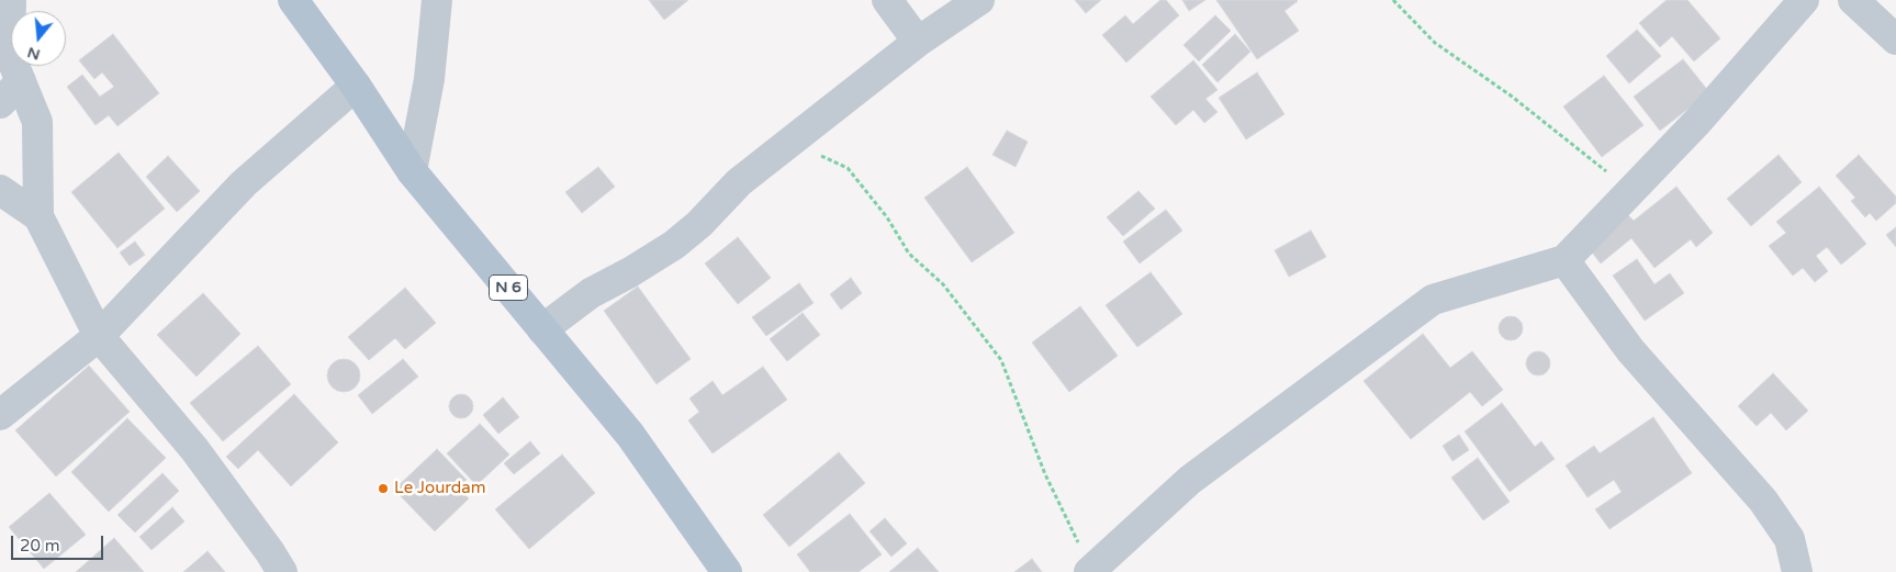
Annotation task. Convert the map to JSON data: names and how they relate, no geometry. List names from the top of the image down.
{
  "streets": {
    "main road": ["N 6"]
  },
  "places": ["Le Jourdam"],
  "scale_bar": "20 m",
  "north": "bottom"
}
